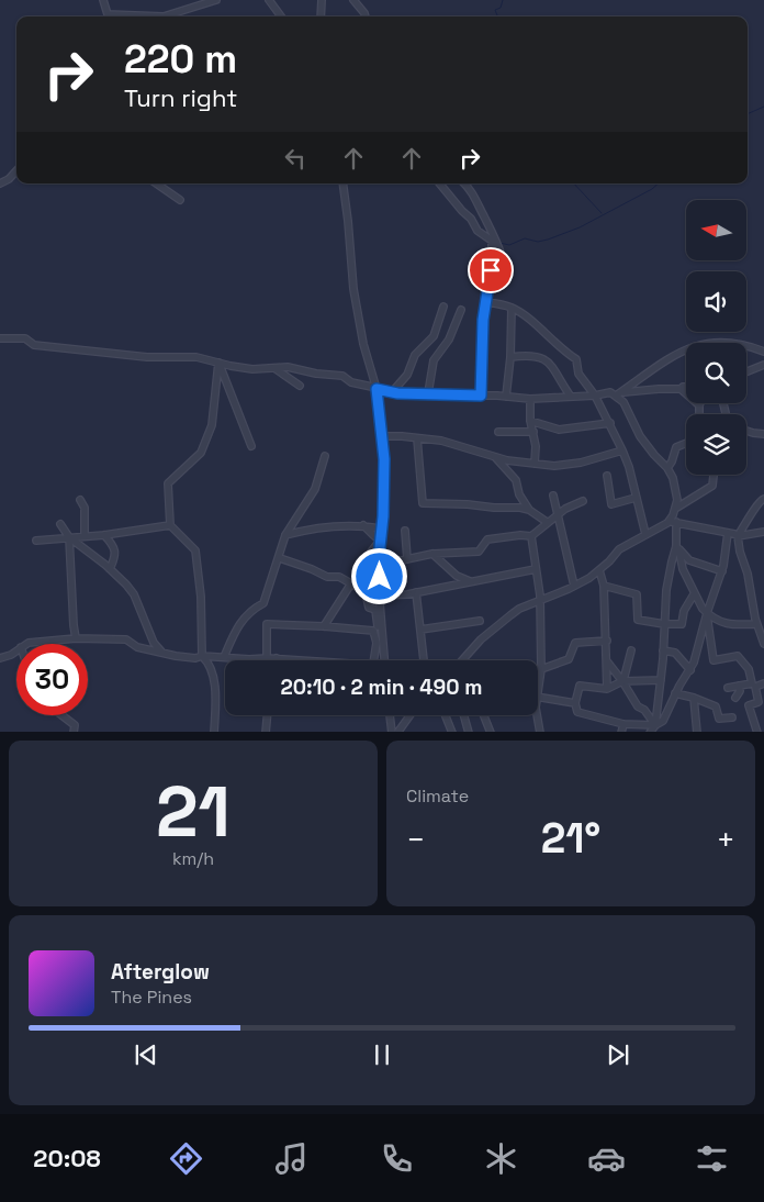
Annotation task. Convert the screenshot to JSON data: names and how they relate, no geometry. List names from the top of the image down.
{
  "north": "left",
  "page": {
    "turn": ["220 m", "Turn right"],
    "limit": "30",
    "trip": "20:10 · 2 min · 490 m",
    "tile": [
      ["21", "km/h"],
      "Climate"
    ],
    "heat": ["−", "21°", "+"],
    "song": ["Afterglow", "The Pines"],
    "tabs": "20:08"
  }
}
